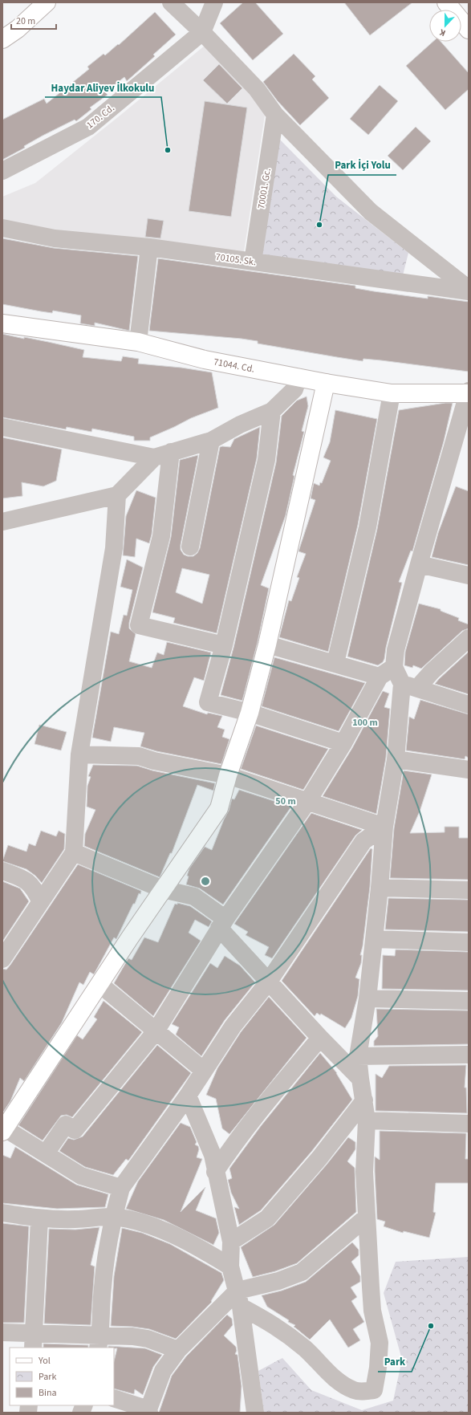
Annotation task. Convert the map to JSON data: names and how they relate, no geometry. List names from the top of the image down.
{
  "streets": {
    "street": [
      "170. Cd.",
      "70001. Gc.",
      "70105. Sk.",
      "71044. Cd."
    ]
  },
  "crossings": [
    ["70001. Gc.", "70105. Sk."]
  ],
  "places": ["Haydar Aliyev İlkokulu", "Park İçi Yolu", "Park"],
  "legend": ["Yol", "Park", "Bina"],
  "scale_bar": "20 m",
  "north": "bottom",
  "rings": ["100 m", "50 m"]
}
